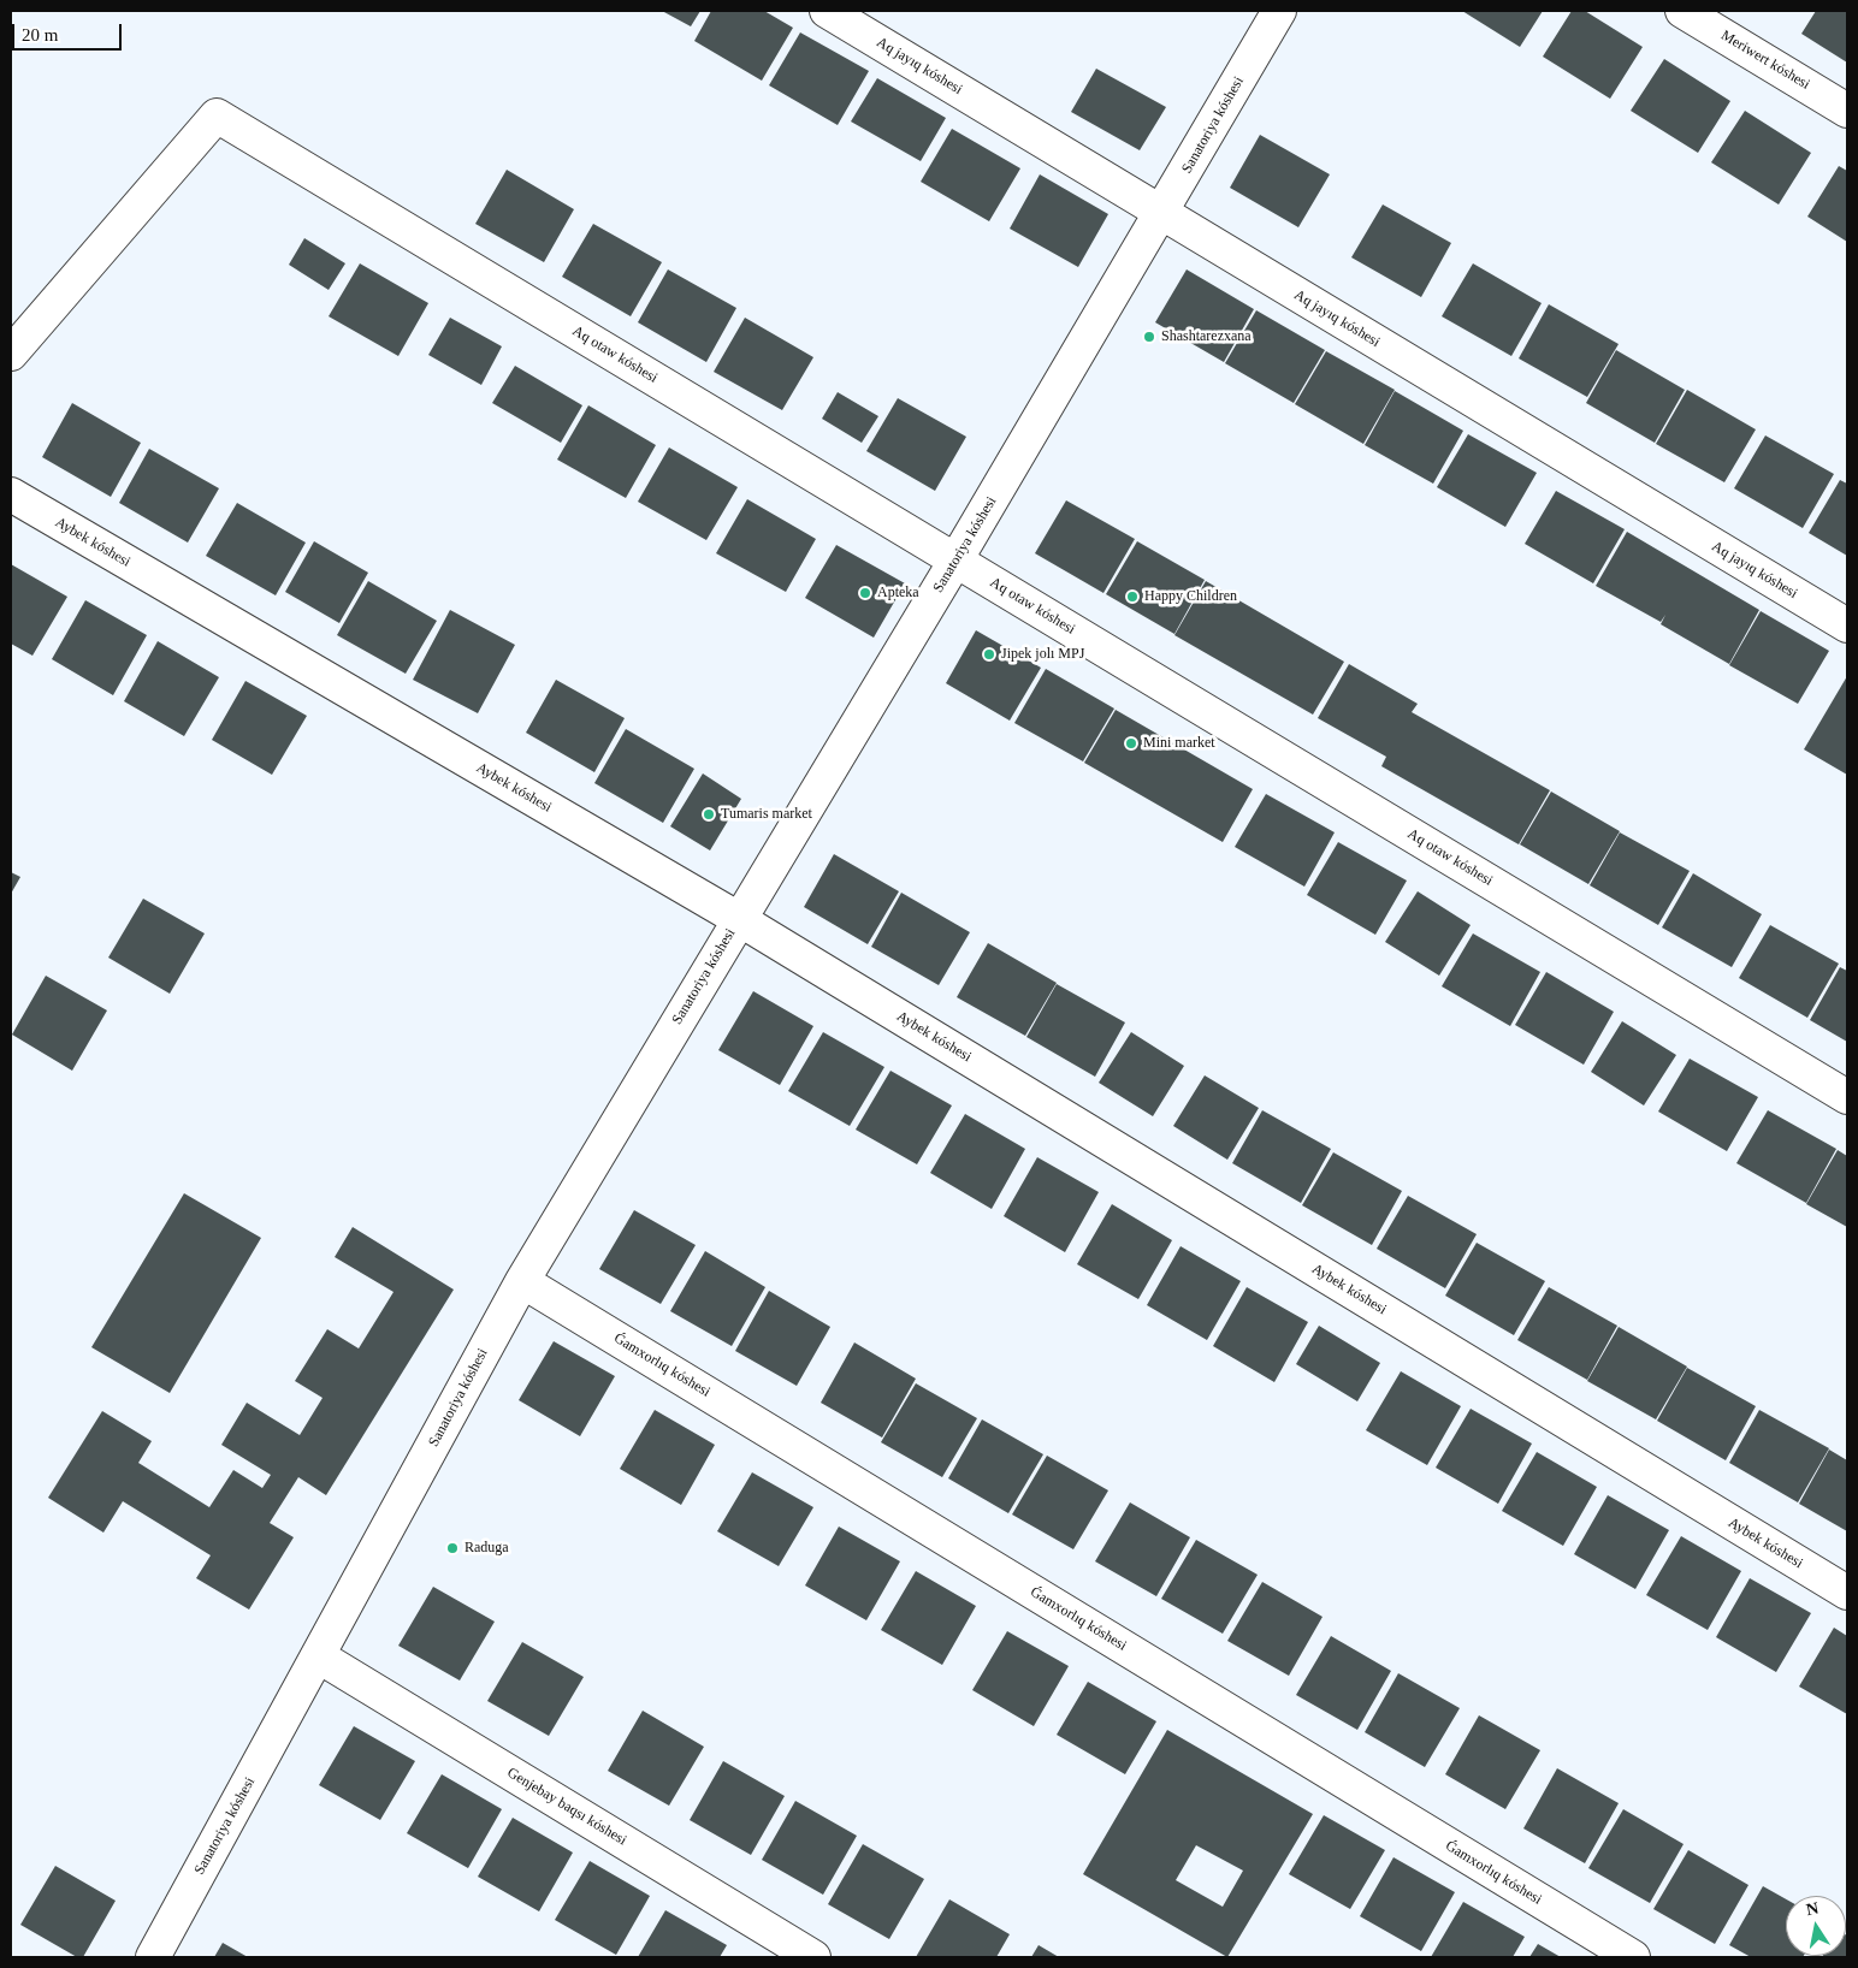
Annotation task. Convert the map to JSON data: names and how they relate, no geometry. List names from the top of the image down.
{
  "streets": {
    "street": [
      "Meriwert kóshesi",
      "Aq jayıq kóshesi",
      "Sanatoriya kóshesi",
      "Aq otaw kóshesi",
      "Aybek kóshesi",
      "Ǵamxorlıq kóshesi",
      "Genjebay baqsı kóshesi"
    ]
  },
  "crossings": [
    ["Aq jayıq kóshesi", "Sanatoriya kóshesi"],
    ["Sanatoriya kóshesi", "Aq otaw kóshesi"],
    ["Sanatoriya kóshesi", "Aybek kóshesi"],
    ["Sanatoriya kóshesi", "Ǵamxorlıq kóshesi"],
    ["Sanatoriya kóshesi", "Genjebay baqsı kóshesi"]
  ],
  "places": [
    "Shashtarezxana",
    "Apteka",
    "Happy Children",
    "Jipek jolı MPJ",
    "Mini market",
    "Tumaris market",
    "Raduga"
  ],
  "scale_bar": "20 m",
  "north": "top"
}
